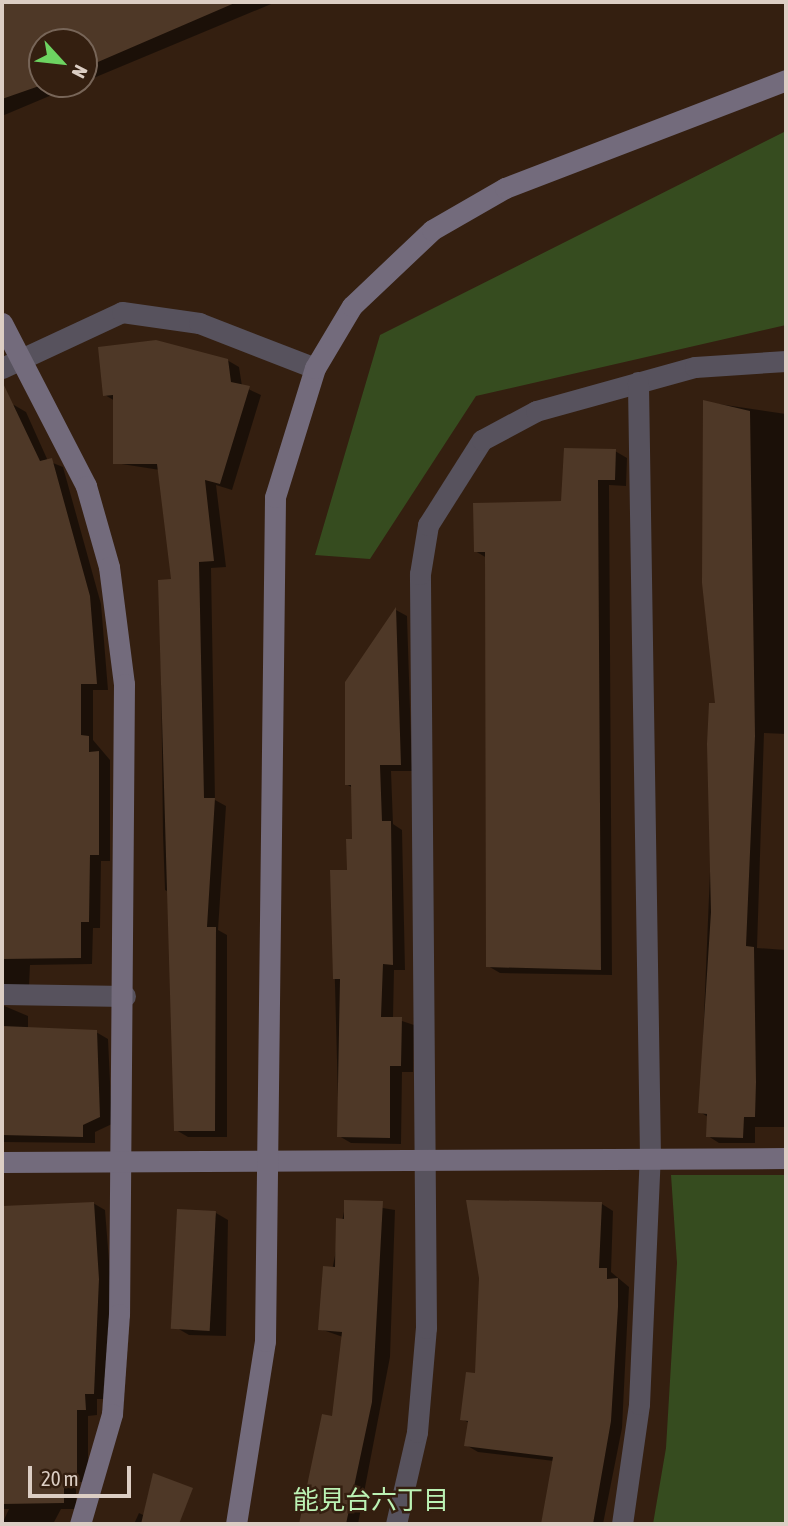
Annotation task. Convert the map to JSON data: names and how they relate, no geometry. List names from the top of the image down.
{
  "districts": ["能見台六丁目"],
  "scale_bar": "20 m",
  "north": "bottom right"
}
